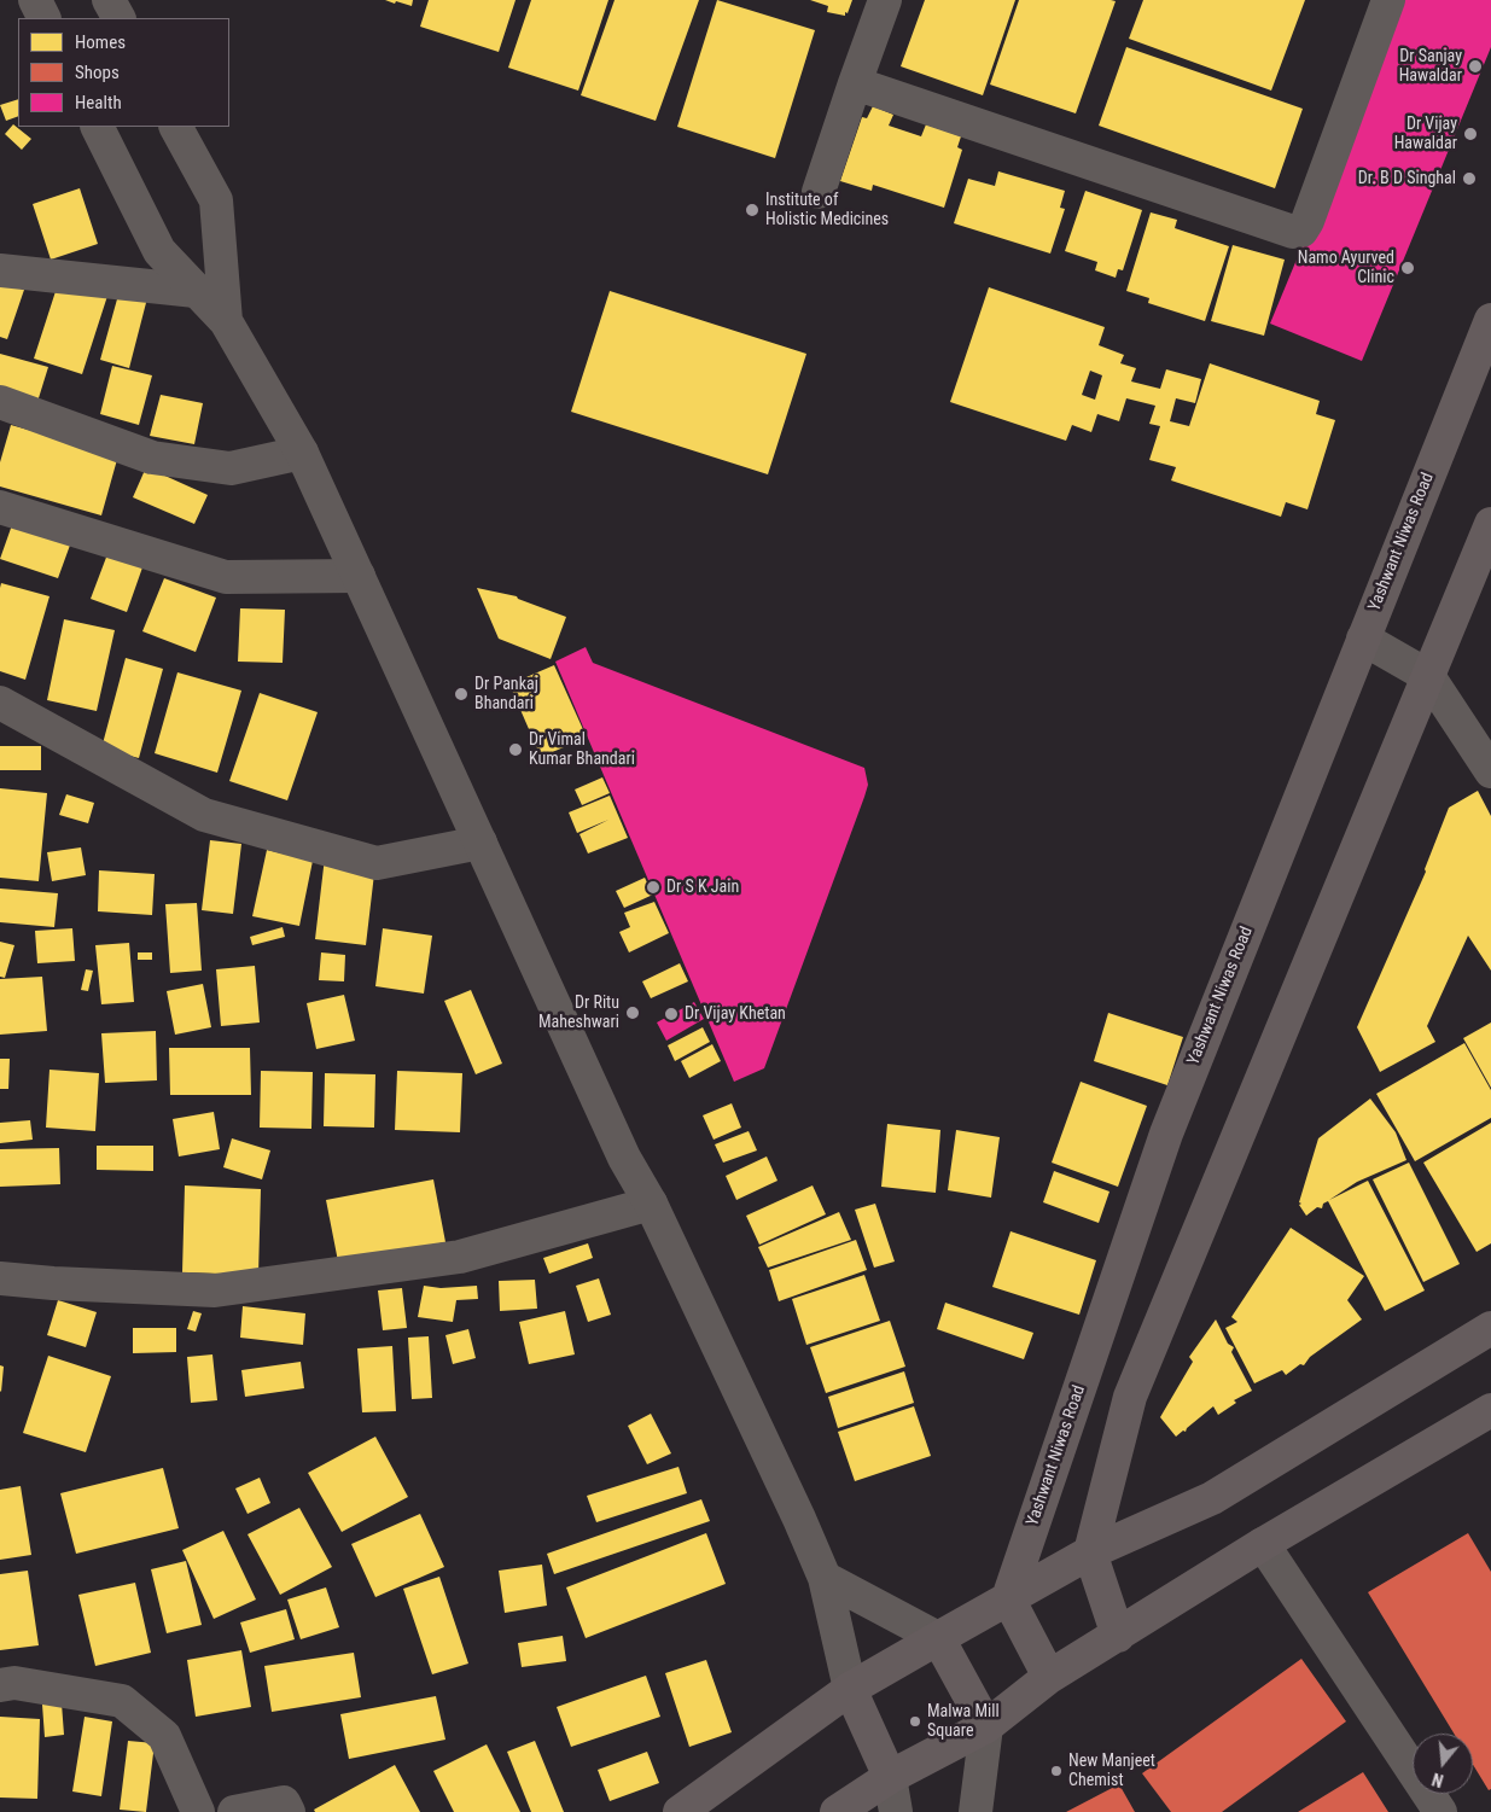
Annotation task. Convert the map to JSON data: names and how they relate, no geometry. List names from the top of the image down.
{
  "streets": {
    "main road": ["Yashwant Niwas Road"]
  },
  "places": [
    "Dr Sanjay Hawaldar",
    "Dr Vijay Hawaldar",
    "Dr. B D Singhal",
    "Institute of Holistic Medicines",
    "Namo Ayurved Clinic",
    "Dr Pankaj Bhandari",
    "Dr Vimal Kumar Bhandari",
    "Dr S K Jain",
    "Dr Ritu Maheshwari",
    "Dr Vijay Khetan",
    "Malwa Mill Square",
    "New Manjeet Chemist"
  ],
  "legend": ["Homes", "Shops", "Health"],
  "north": "bottom"
}
